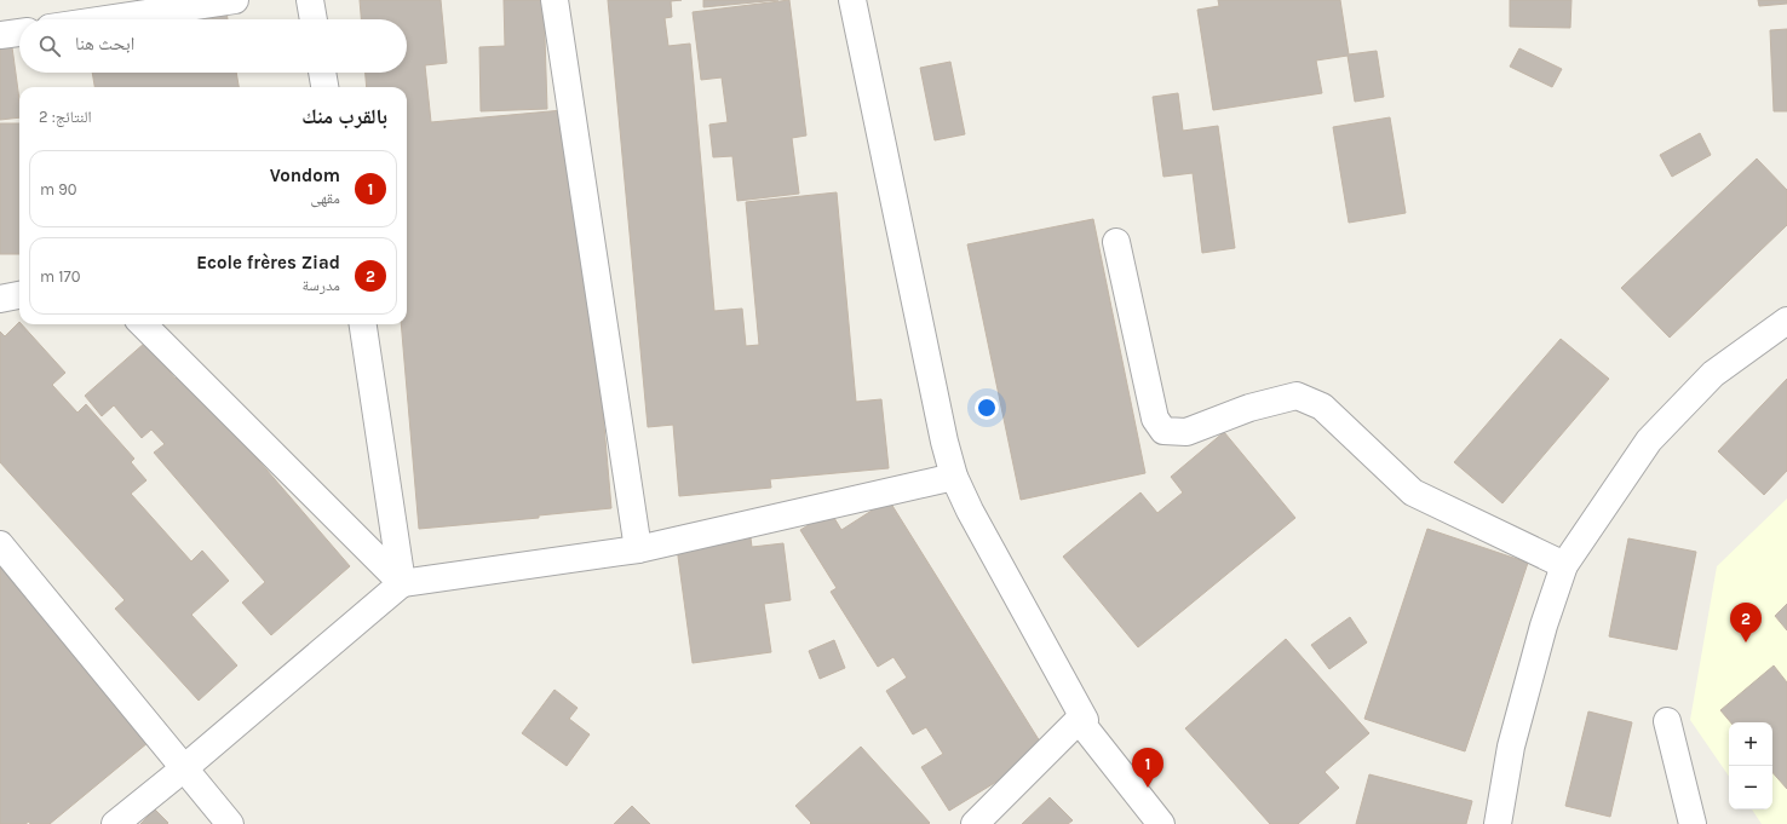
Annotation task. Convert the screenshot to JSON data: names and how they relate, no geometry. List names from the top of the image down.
{
  "page": {
    "search": "ابحث هنا",
    "heading": ["بالقرب منك", "النتائج: 2"],
    "list": [
      {
        "mark": "1",
        "name": "Vondom",
        "note": "مقهى",
        "value": "90 m"
      },
      {
        "mark": "2",
        "name": "Ecole frères Ziad",
        "note": "مدرسة",
        "value": "170 m"
      }
    ],
    "pins": ["2", "1"],
    "map_buttons": ["+", "−"]
  }
}
